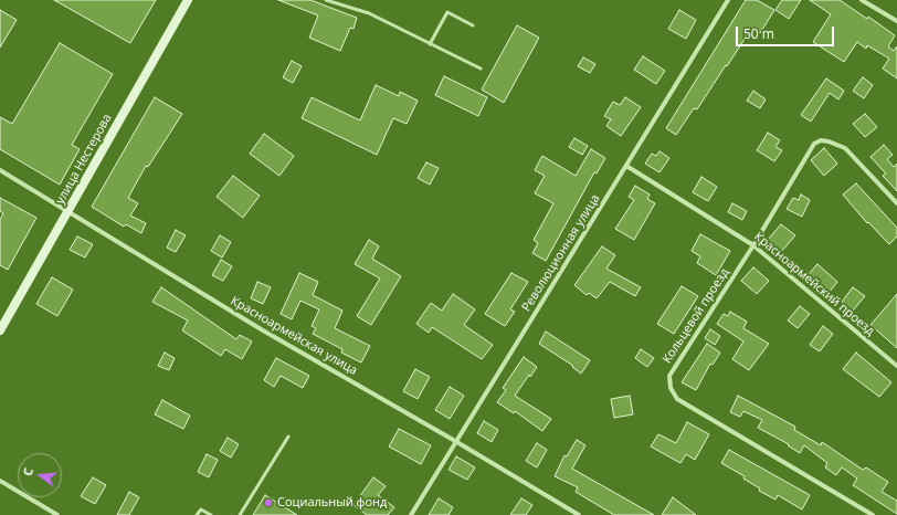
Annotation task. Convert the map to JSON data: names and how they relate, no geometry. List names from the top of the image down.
{
  "streets": {
    "main road": ["улица Нестерова"],
    "street": [
      "Революционная улица",
      "Красноармейский проезд",
      "Кольцевой проезд",
      "Красноармейская улица"
    ]
  },
  "crossings": [
    ["улица Нестерова", "Красноармейская улица"],
    ["Революционная улица", "Красноармейский проезд"],
    ["Революционная улица", "Красноармейская улица"],
    ["Красноармейский проезд", "Кольцевой проезд"]
  ],
  "places": ["Социальный фонд"],
  "scale_bar": "50 m",
  "north": "left"
}
